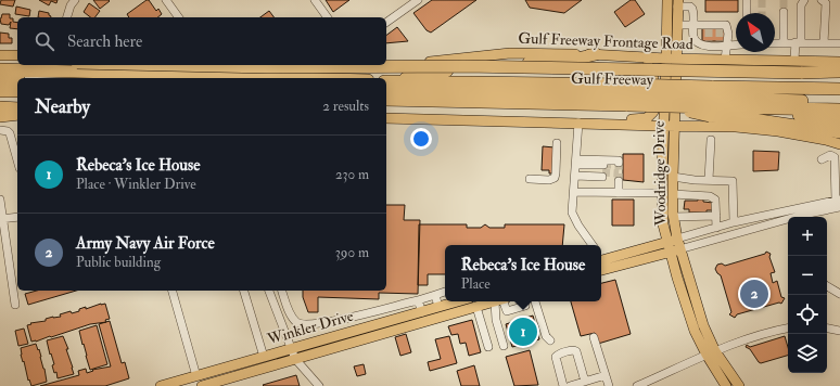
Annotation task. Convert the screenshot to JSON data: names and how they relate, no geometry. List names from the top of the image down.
{
  "streets": {
    "highway": ["Gulf Freeway"],
    "main road": ["Gulf Freeway Frontage Road", "Woodridge Drive", "Winkler Drive"]
  },
  "crossings": [
    ["Gulf Freeway Frontage Road", "Woodridge Drive"]
  ],
  "north": "top left",
  "page": {
    "search": "Search here",
    "heading": ["Nearby", "2 results"],
    "list": [
      {
        "mark": "1",
        "name": "Rebeca's Ice House",
        "note": "Place · Winkler Drive",
        "value": "230 m"
      },
      {
        "mark": "2",
        "name": "Army Navy Air Force",
        "note": "Public building",
        "value": "390 m"
      }
    ],
    "map_buttons": ["+", "−"],
    "popup": ["Rebeca's Ice House", "Place"],
    "pins": ["2", "1"]
  }
}
